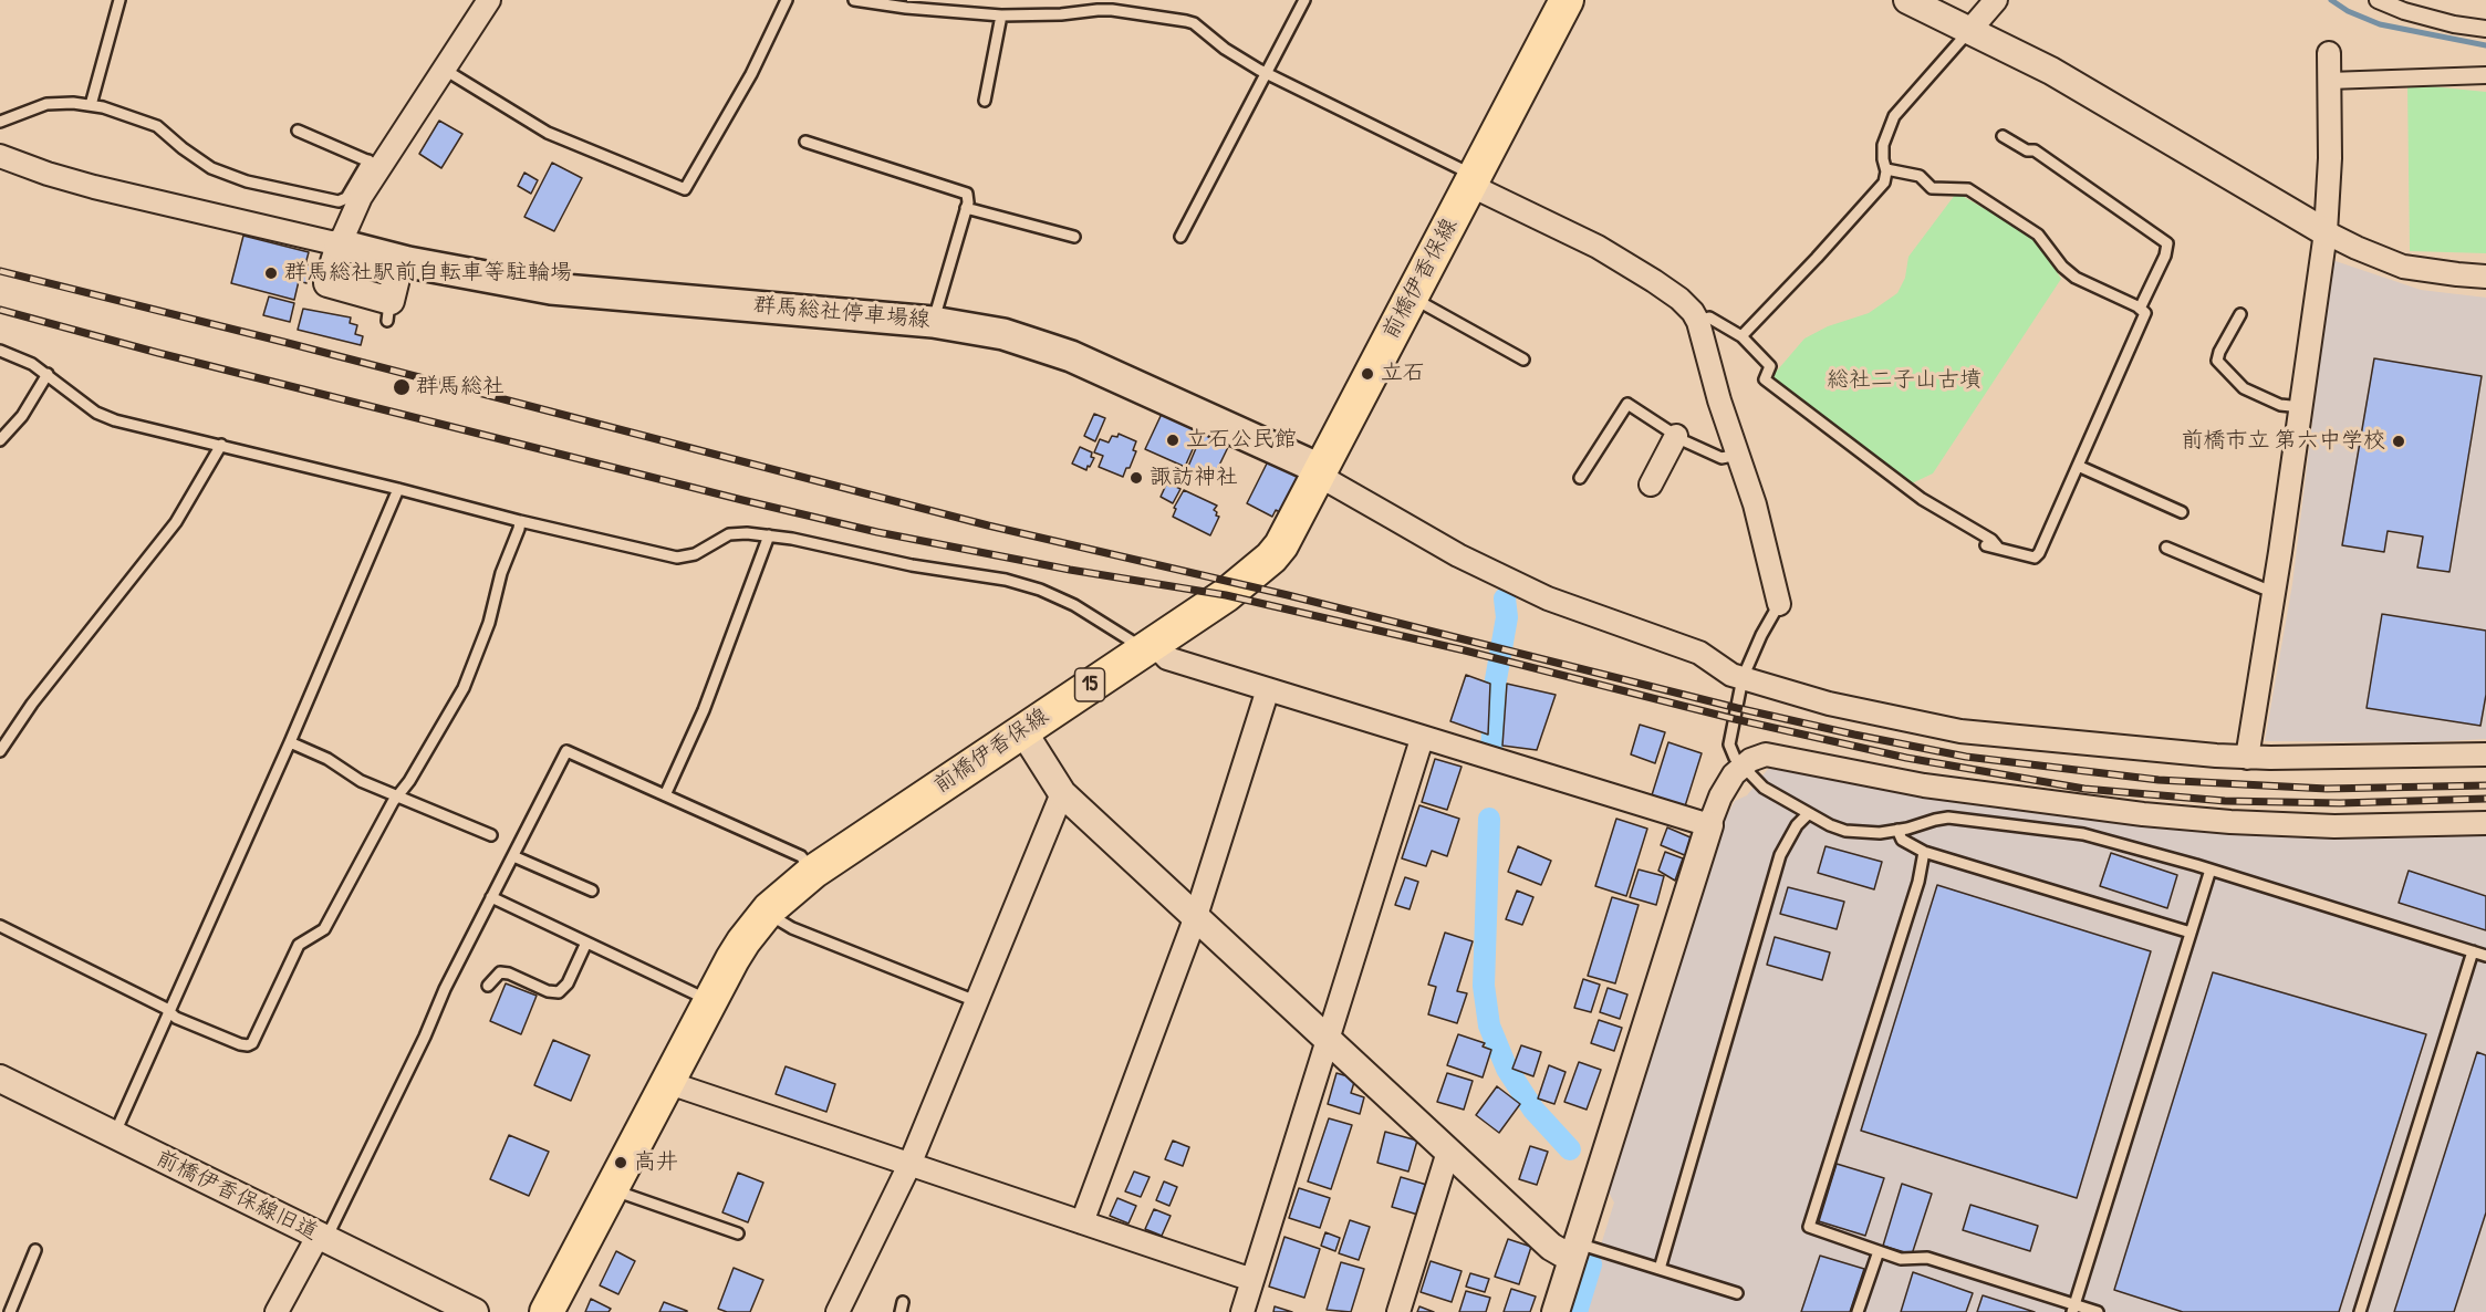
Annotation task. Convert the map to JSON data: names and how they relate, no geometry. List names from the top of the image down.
{
  "streets": {
    "main road": ["前橋伊香保線", "群馬総社停車場線", "15"],
    "street": ["前橋伊香保線旧道"]
  },
  "crossings": [
    ["前橋伊香保線", "群馬総社停車場線"]
  ],
  "parks": ["総社二子山古墳"],
  "places": [
    "群馬総社駅前自転車等駐輪場",
    "立石",
    "群馬総社",
    "立石公民館",
    "前橋市立 第六中学校",
    "諏訪神社",
    "高井"
  ]
}
